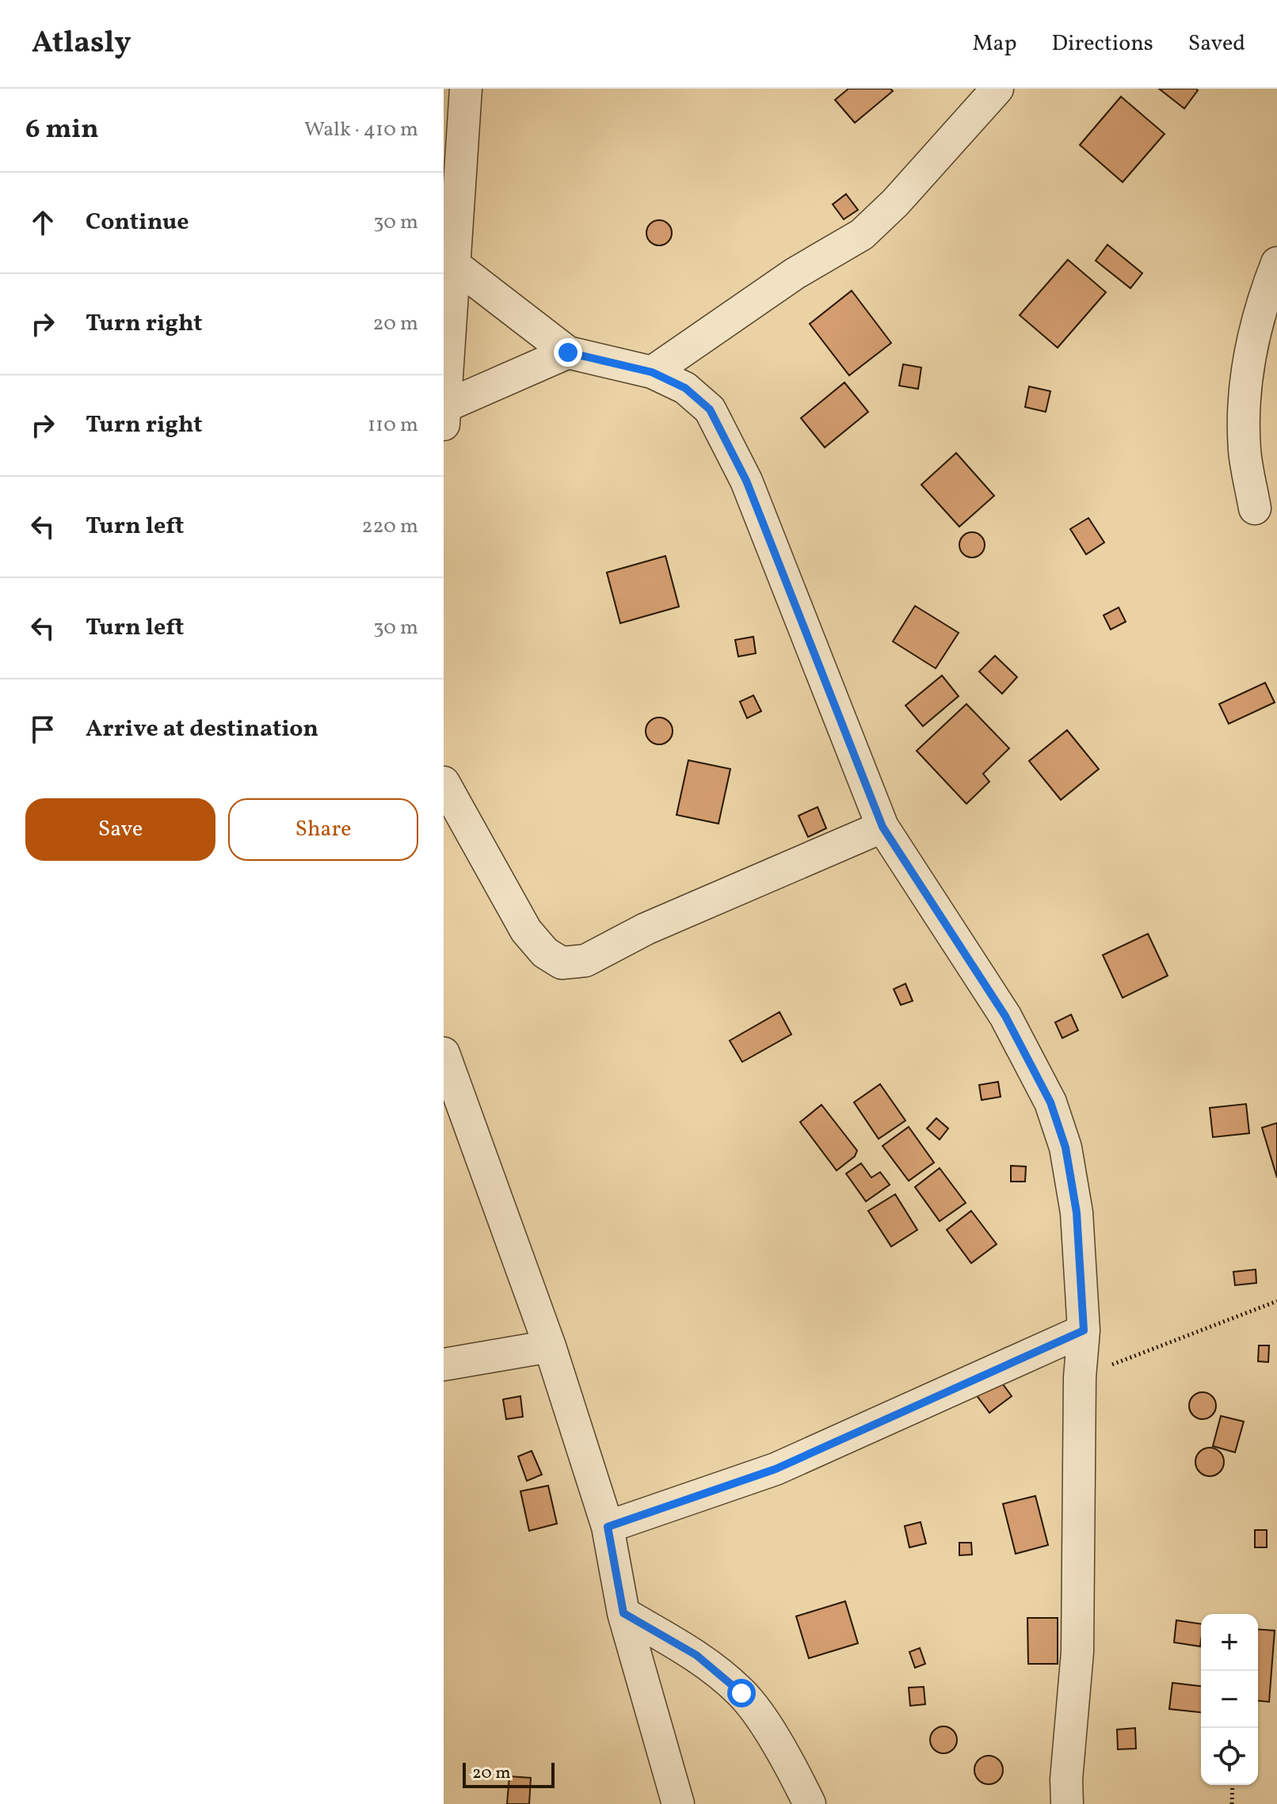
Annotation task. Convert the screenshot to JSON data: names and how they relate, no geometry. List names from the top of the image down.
{
  "scale_bar": "20 m",
  "page": {
    "header": "Atlasly",
    "nav": ["Map", "Directions", "Saved"],
    "heading": ["6 min", "Walk · 410 m"],
    "list": [
      ["Continue", "30 m"],
      ["Turn right", "20 m"],
      ["Turn right", "110 m"],
      ["Turn left", "220 m"],
      ["Turn left", "30 m"],
      "Arrive at destination"
    ],
    "buttons": ["Save", "Share"],
    "map_buttons": ["+", "−"],
    "scale": "20 m"
  }
}
